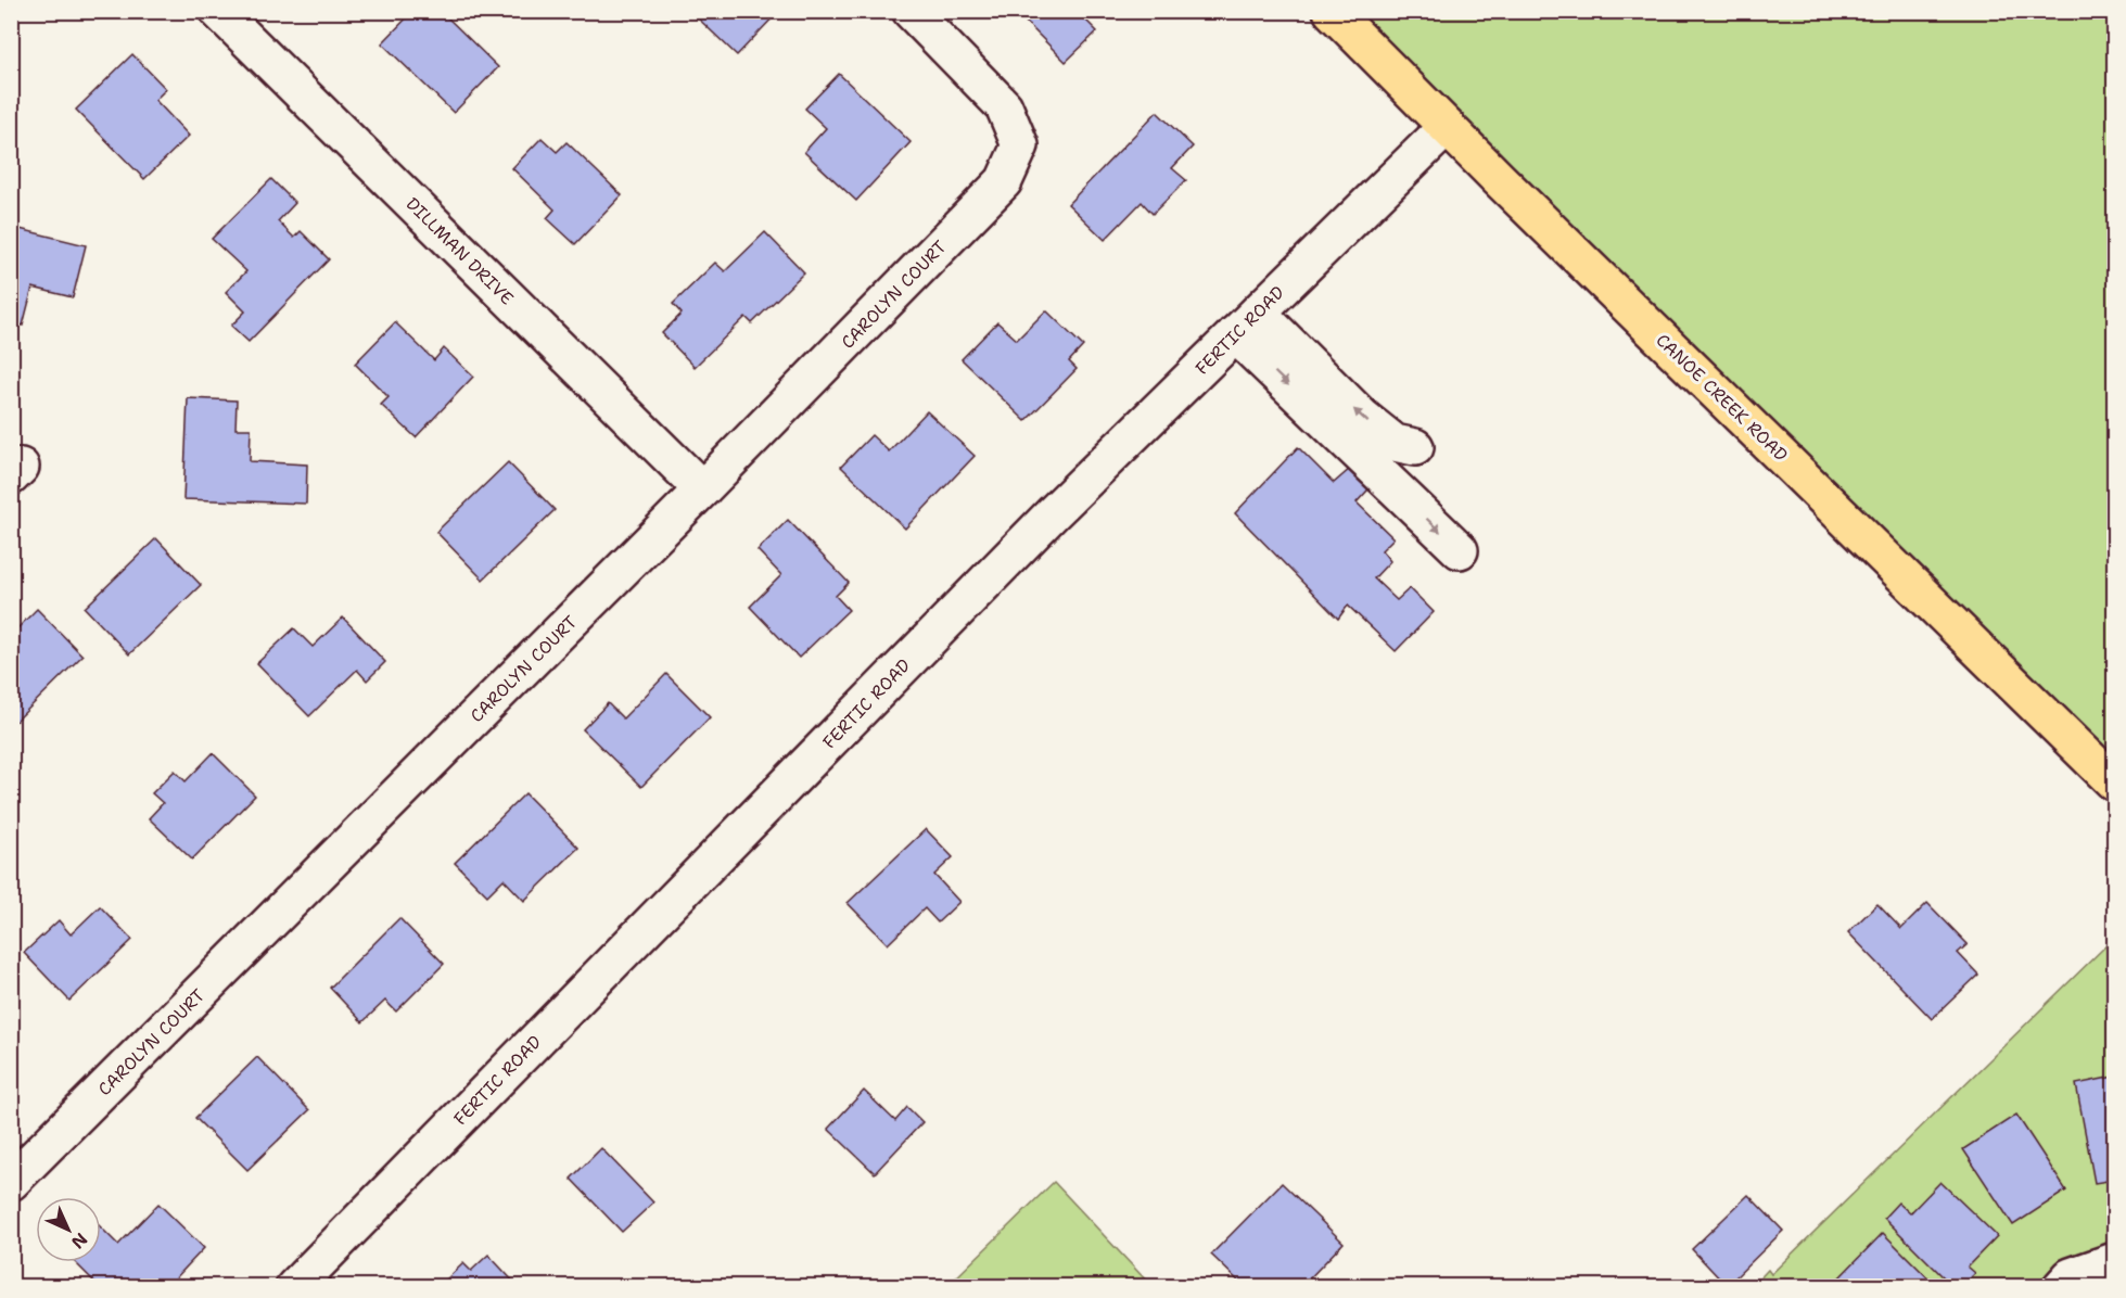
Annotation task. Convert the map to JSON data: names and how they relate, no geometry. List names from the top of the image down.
{
  "streets": {
    "main road": ["CANOE CREEK ROAD"],
    "street": ["DILLMAN DRIVE", "CAROLYN COURT", "FERTIC ROAD"]
  },
  "crossings": [
    ["DILLMAN DRIVE", "CAROLYN COURT"],
    ["FERTIC ROAD", "CANOE CREEK ROAD"]
  ],
  "north": "bottom right"
}
